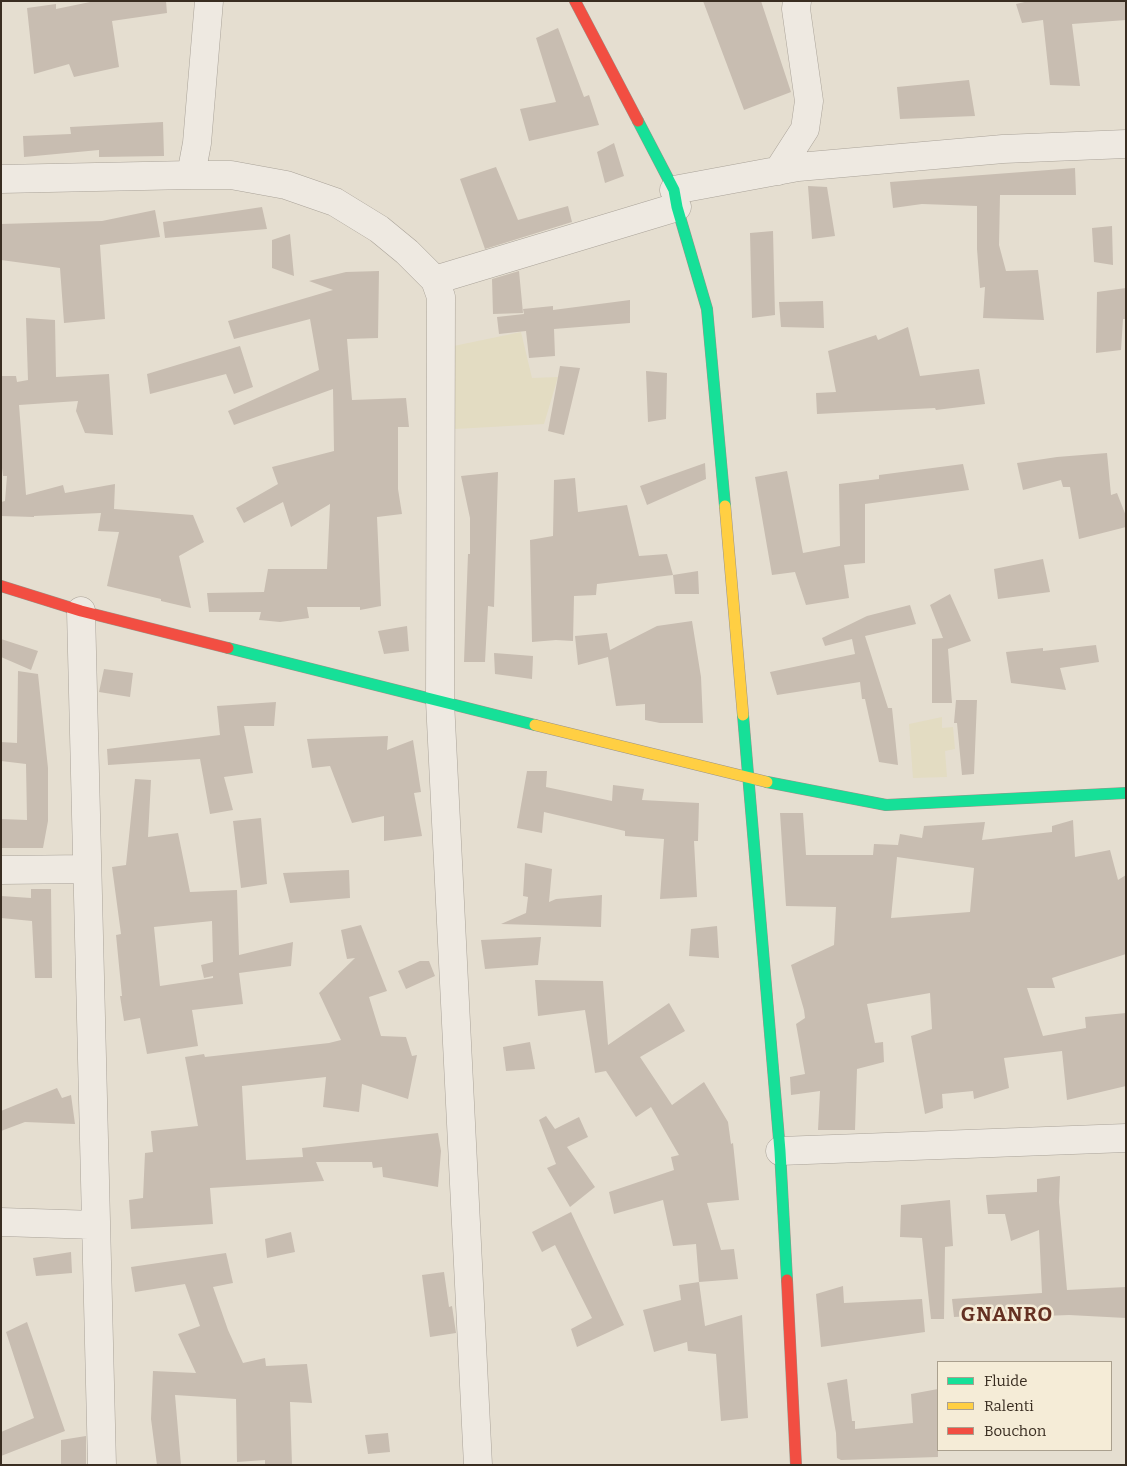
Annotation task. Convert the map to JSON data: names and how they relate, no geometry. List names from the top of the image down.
{
  "districts": ["GNANRO"],
  "legend": ["Fluide", "Ralenti", "Bouchon"]
}
